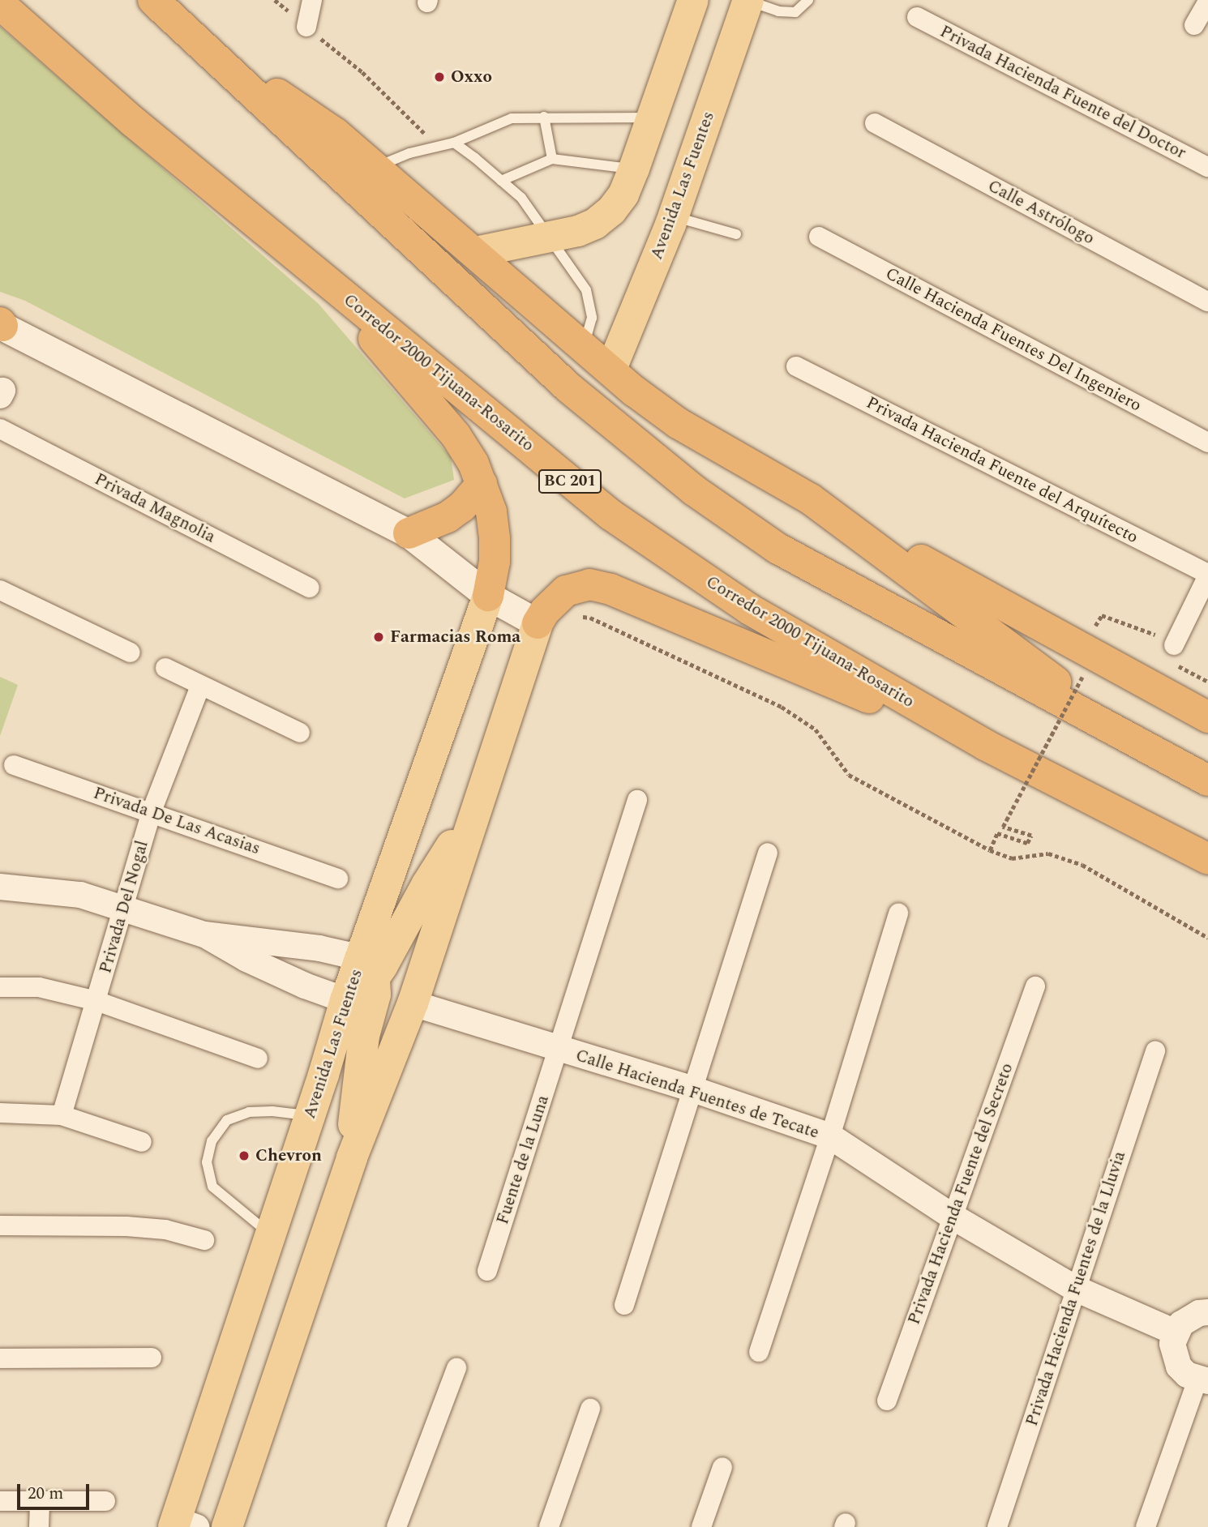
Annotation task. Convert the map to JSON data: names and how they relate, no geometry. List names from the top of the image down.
{
  "streets": {
    "highway": ["Corredor 2000 Tijuana-Rosarito", "BC 201"],
    "main road": ["Avenida Las Fuentes"],
    "street": [
      "Privada Hacienda Fuente del Doctor",
      "Calle Astrólogo",
      "Calle Hacienda Fuentes Del Ingeniero",
      "Privada Hacienda Fuente del Arquítecto",
      "Privada Magnolia",
      "Privada De Las Acasias",
      "Privada Del Nogal",
      "Calle Hacienda Fuentes de Tecate",
      "Fuente de la Luna",
      "Privada Hacienda Fuente del Secreto",
      "Privada Hacienda Fuentes de la Lluvia"
    ]
  },
  "crossings": [
    ["Privada De Las Acasias", "Privada Del Nogal"],
    ["Calle Hacienda Fuentes de Tecate", "Fuente de la Luna"],
    ["Calle Hacienda Fuentes de Tecate", "Privada Hacienda Fuente del Secreto"],
    ["Calle Hacienda Fuentes de Tecate", "Privada Hacienda Fuentes de la Lluvia"]
  ],
  "places": ["Oxxo", "Farmacias Roma", "Chevron"],
  "scale_bar": "20 m"
}
